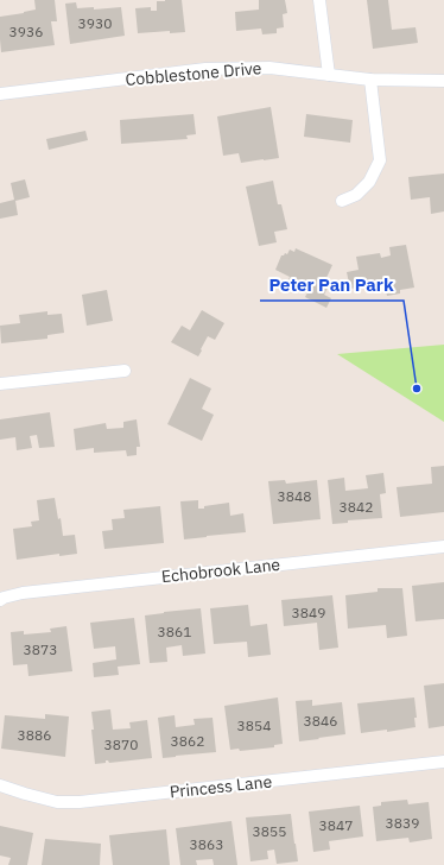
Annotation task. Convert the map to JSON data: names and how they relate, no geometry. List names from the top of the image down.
{
  "streets": {
    "street": ["Cobblestone Drive", "Echobrook Lane", "Princess Lane"]
  },
  "places": ["Peter Pan Park"],
  "house_numbers": [
    "3930",
    "3936",
    "3848",
    "3842",
    "3849",
    "3861",
    "3873",
    "3846",
    "3854",
    "3886",
    "3862",
    "3870",
    "3839",
    "3847",
    "3855",
    "3863"
  ]
}
